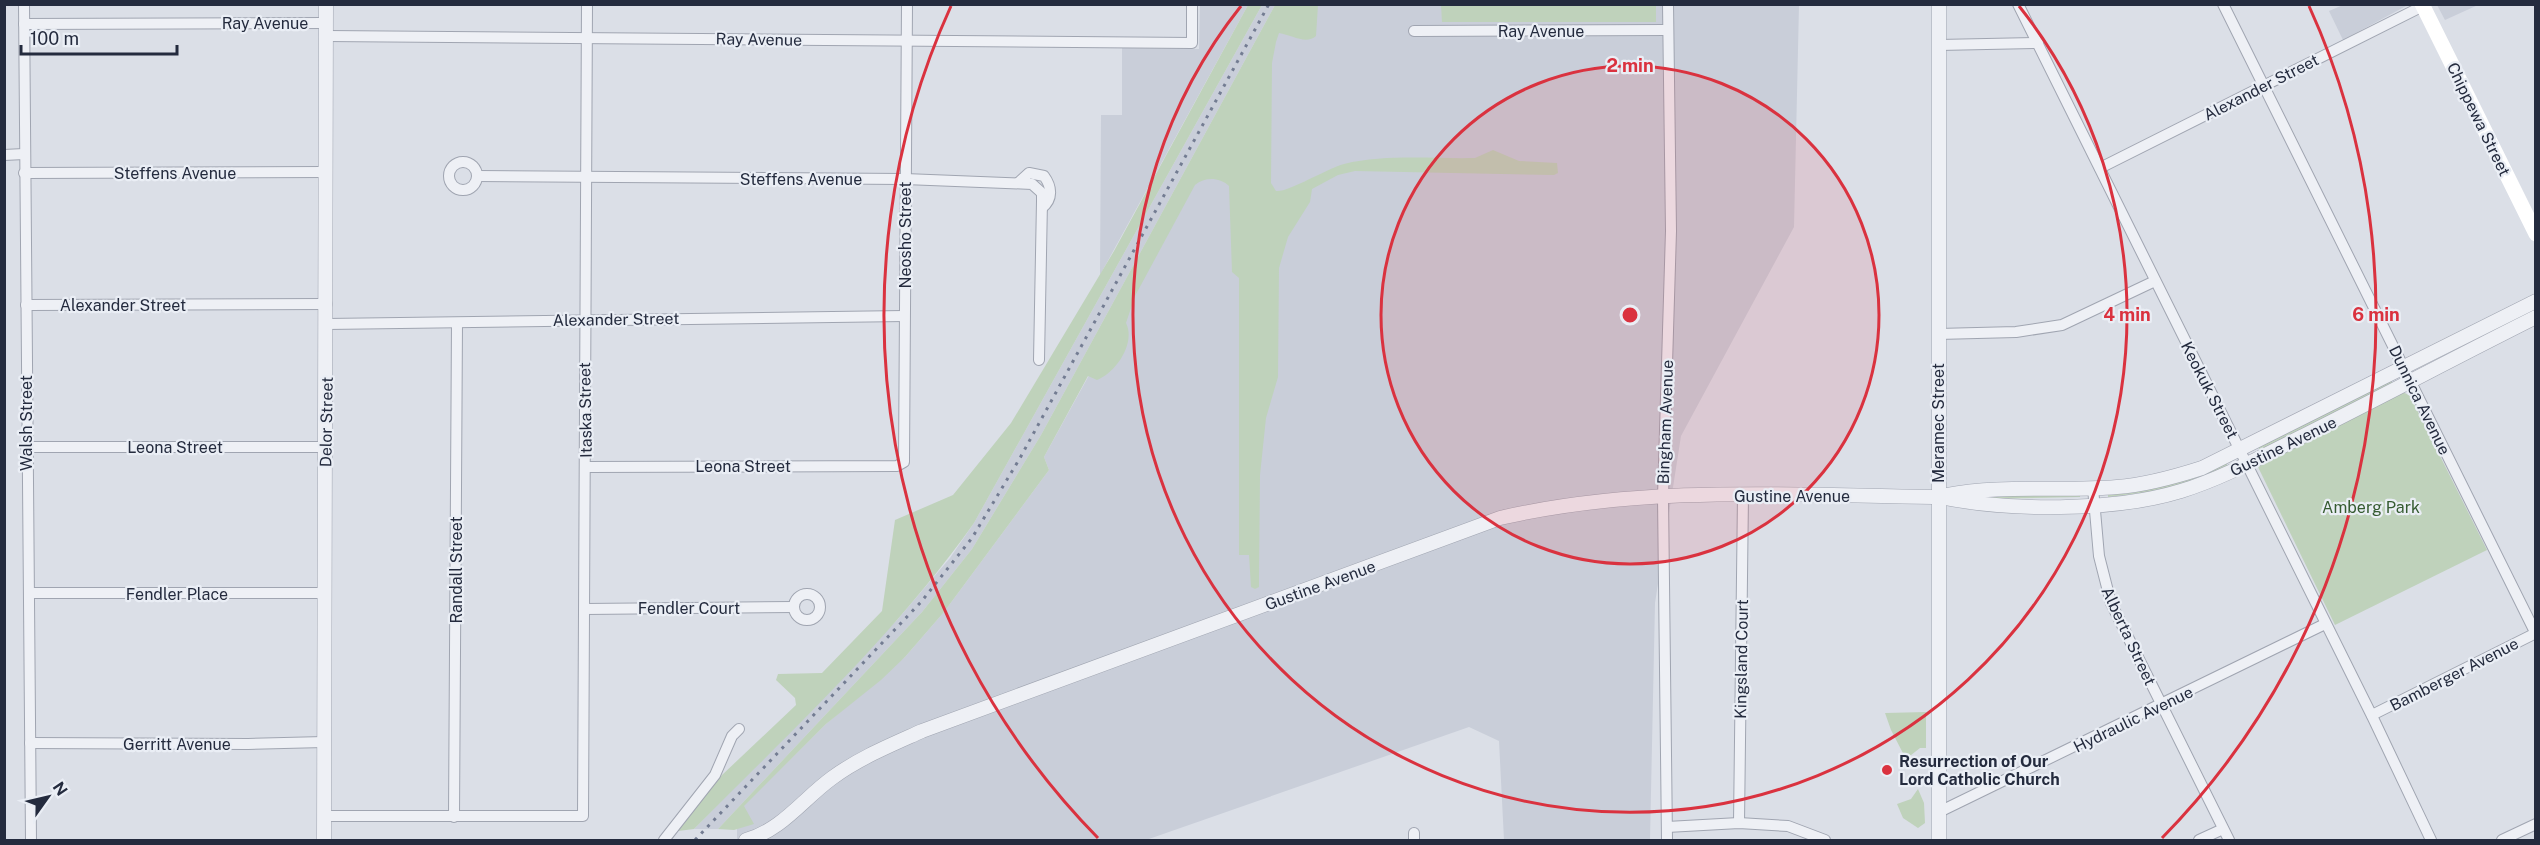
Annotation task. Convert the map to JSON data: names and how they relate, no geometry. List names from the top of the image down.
{
  "streets": {
    "main road": ["Chippewa Street"],
    "street": [
      "Ray Avenue",
      "Alexander Street",
      "Steffens Avenue",
      "Neosho Street",
      "Keokuk Street",
      "Dunnica Avenue",
      "Itaska Street",
      "Delor Street",
      "Bingham Avenue",
      "Walsh Street",
      "Meramec Street",
      "Gustine Avenue",
      "Leona Street",
      "Randall Street",
      "Fendler Place",
      "Fendler Court",
      "Alberta Street",
      "Kingsland Court",
      "Bamberger Avenue",
      "Hydraulic Avenue",
      "Gerritt Avenue"
    ]
  },
  "crossings": [
    ["Ray Avenue", "Neosho Street"],
    ["Ray Avenue", "Itaska Street"],
    ["Ray Avenue", "Delor Street"],
    ["Ray Avenue", "Bingham Avenue"],
    ["Ray Avenue", "Walsh Street"],
    ["Alexander Street", "Chippewa Street"],
    ["Alexander Street", "Neosho Street"],
    ["Alexander Street", "Keokuk Street"],
    ["Alexander Street", "Dunnica Avenue"],
    ["Alexander Street", "Itaska Street"],
    ["Alexander Street", "Delor Street"],
    ["Alexander Street", "Walsh Street"],
    ["Alexander Street", "Randall Street"],
    ["Steffens Avenue", "Neosho Street"],
    ["Steffens Avenue", "Itaska Street"],
    ["Steffens Avenue", "Delor Street"],
    ["Steffens Avenue", "Walsh Street"],
    ["Neosho Street", "Leona Street"],
    ["Keokuk Street", "Gustine Avenue"],
    ["Keokuk Street", "Bamberger Avenue"],
    ["Keokuk Street", "Hydraulic Avenue"],
    ["Dunnica Avenue", "Gustine Avenue"],
    ["Dunnica Avenue", "Bamberger Avenue"],
    ["Itaska Street", "Leona Street"],
    ["Itaska Street", "Randall Street"],
    ["Itaska Street", "Fendler Court"],
    ["Delor Street", "Leona Street"],
    ["Delor Street", "Fendler Place"],
    ["Delor Street", "Gerritt Avenue"],
    ["Bingham Avenue", "Gustine Avenue"],
    ["Walsh Street", "Leona Street"],
    ["Walsh Street", "Fendler Place"],
    ["Walsh Street", "Gerritt Avenue"],
    ["Meramec Street", "Gustine Avenue"],
    ["Meramec Street", "Hydraulic Avenue"],
    ["Gustine Avenue", "Alberta Street"],
    ["Gustine Avenue", "Kingsland Court"],
    ["Alberta Street", "Hydraulic Avenue"]
  ],
  "parks": ["Amberg Park"],
  "places": ["Resurrection of Our Lord Catholic Church"],
  "scale_bar": "100 m",
  "north": "top right",
  "rings": ["2 min", "4 min", "6 min"]
}
